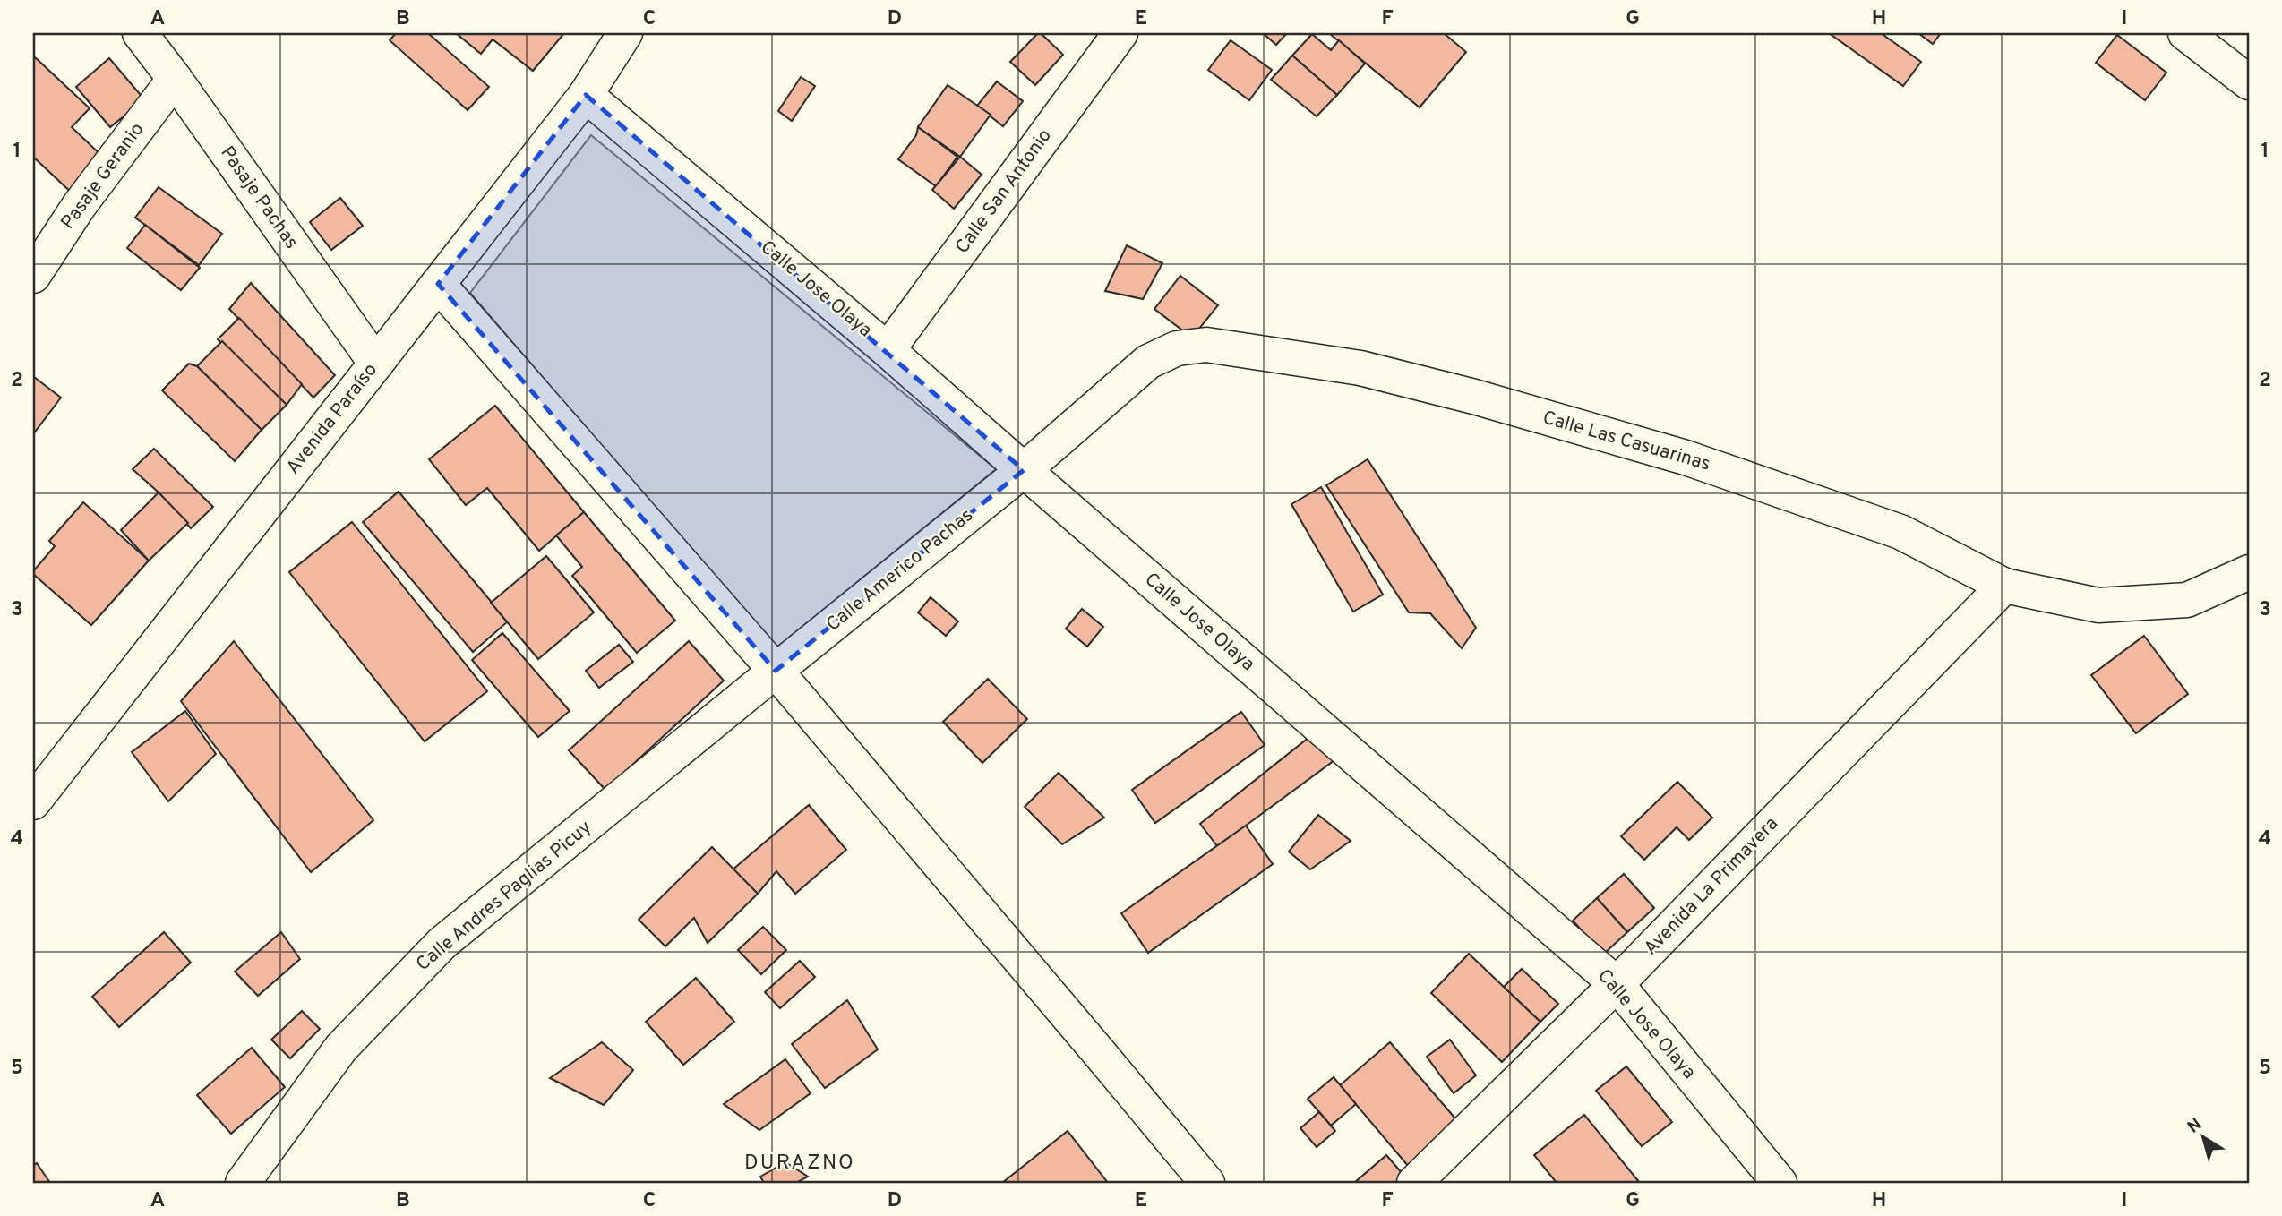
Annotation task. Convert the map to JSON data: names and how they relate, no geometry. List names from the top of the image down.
{
  "streets": {
    "street": [
      "Pasaje Geranio",
      "Calle San Antonio",
      "Pasaje Pachas",
      "Calle Jose Olaya",
      "Avenida Paraíso",
      "Calle Las Casuarinas",
      "Calle Americo Pachas",
      "Avenida La Primavera",
      "Calle Andres Paglias Picuy"
    ]
  },
  "crossings": [
    ["Pasaje Geranio", "Pasaje Pachas"],
    ["Calle San Antonio", "Calle Jose Olaya"],
    ["Pasaje Pachas", "Avenida Paraíso"],
    ["Calle Jose Olaya", "Avenida Paraíso"],
    ["Calle Jose Olaya", "Calle Las Casuarinas"],
    ["Calle Jose Olaya", "Calle Americo Pachas"],
    ["Calle Jose Olaya", "Avenida La Primavera"],
    ["Calle Las Casuarinas", "Calle Americo Pachas"],
    ["Calle Las Casuarinas", "Avenida La Primavera"],
    ["Calle Americo Pachas", "Calle Andres Paglias Picuy"]
  ],
  "districts": ["DURAZNO"],
  "north": "top left",
  "grid": {
    "columns": [
      "A",
      "B",
      "C",
      "D",
      "E",
      "F",
      "G",
      "H",
      "I"
    ],
    "rows": [
      "1",
      "2",
      "3",
      "4",
      "5"
    ]
  }
}
